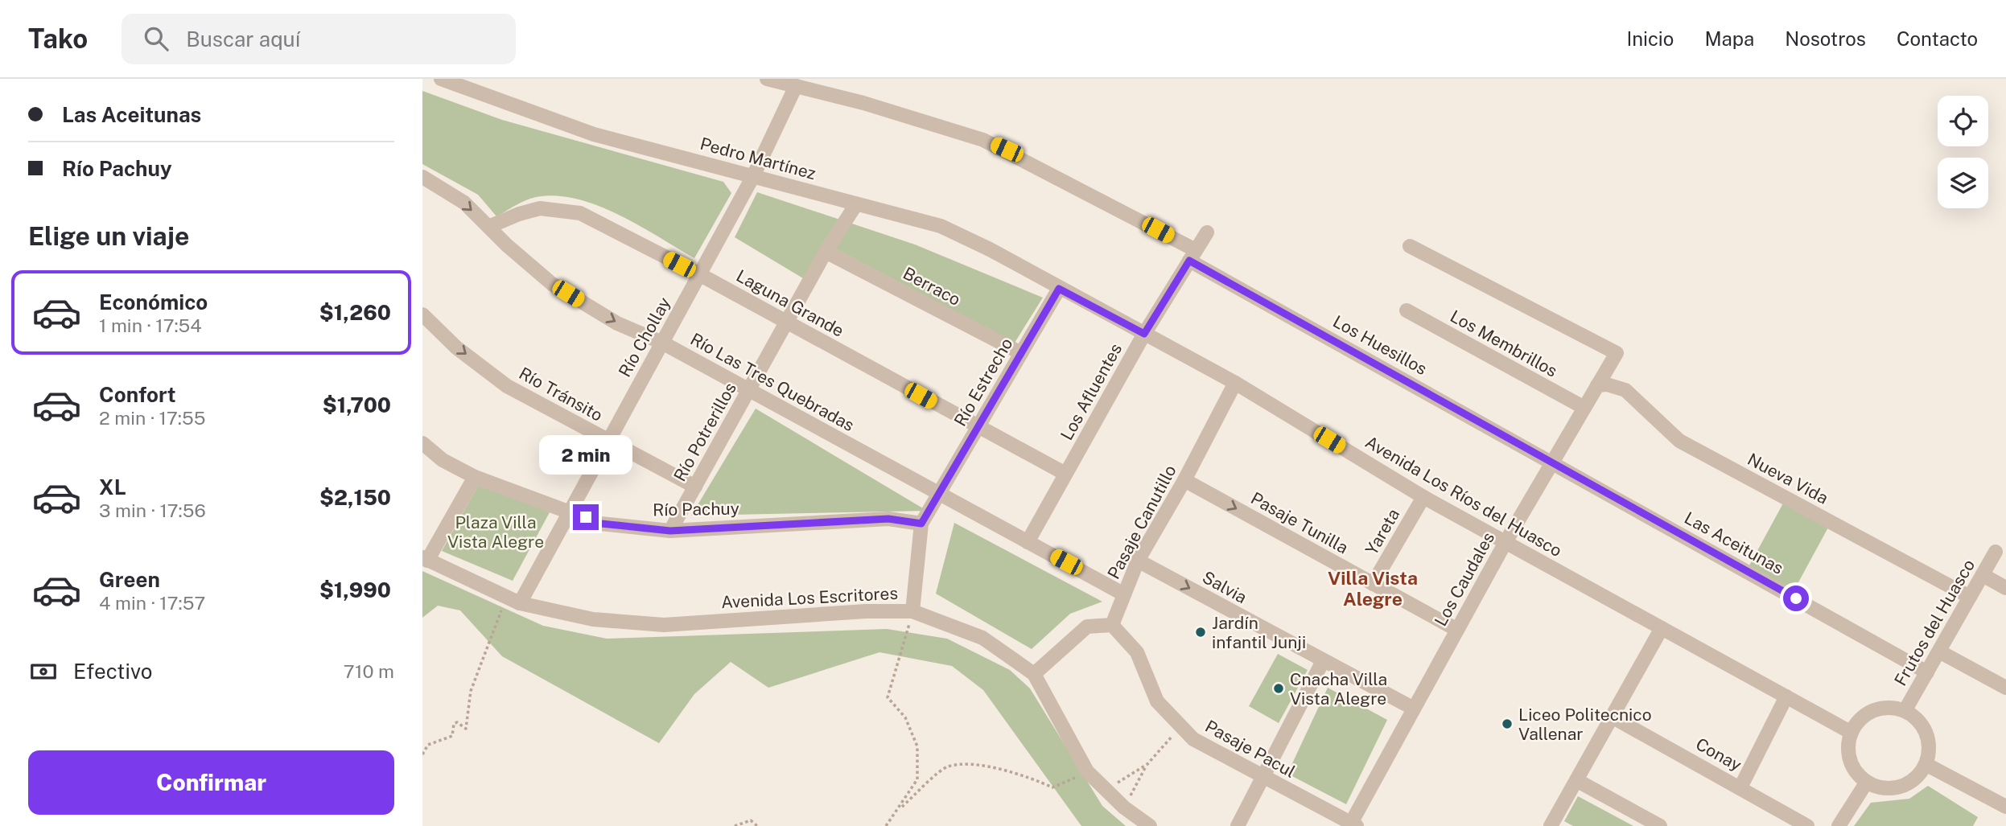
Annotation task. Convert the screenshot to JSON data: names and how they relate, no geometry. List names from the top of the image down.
{
  "streets": {
    "street": [
      "Pedro Martínez",
      "Berraco",
      "Laguna Grande",
      "Río Chollay",
      "Los Membrillos",
      "Los Huesillos",
      "Río Las Tres Quebradas",
      "Río Estrecho",
      "Los Afluentes",
      "Río Tránsito",
      "Río Potrerillos",
      "Nueva Vida",
      "Avenida Los Ríos del Huasco",
      "Río Pachuy",
      "Pasaje Canutillo",
      "Pasaje Tunilla",
      "Yareta",
      "Las Aceitunas",
      "Los Caudales",
      "Salvia",
      "Avenida Los Escritores",
      "Frutos del Huasco",
      "Pasaje Pacul",
      "Conay"
    ]
  },
  "crossings": [
    ["Pedro Martínez", "Río Chollay"],
    ["Pedro Martínez", "Río Estrecho"],
    ["Pedro Martínez", "Río Potrerillos"],
    ["Pedro Martínez", "Avenida Los Ríos del Huasco"],
    ["Berraco", "Río Estrecho"],
    ["Berraco", "Río Potrerillos"],
    ["Laguna Grande", "Río Chollay"],
    ["Laguna Grande", "Río Las Tres Quebradas"],
    ["Laguna Grande", "Río Estrecho"],
    ["Laguna Grande", "Los Afluentes"],
    ["Laguna Grande", "Río Potrerillos"],
    ["Río Chollay", "Los Huesillos"],
    ["Río Chollay", "Río Las Tres Quebradas"],
    ["Río Chollay", "Río Tránsito"],
    ["Río Chollay", "Río Pachuy"],
    ["Río Chollay", "Avenida Los Escritores"],
    ["Los Membrillos", "Los Caudales"],
    ["Los Huesillos", "Los Afluentes"],
    ["Los Huesillos", "Las Aceitunas"],
    ["Los Huesillos", "Los Caudales"],
    ["Río Las Tres Quebradas", "Río Estrecho"],
    ["Río Las Tres Quebradas", "Los Afluentes"],
    ["Río Las Tres Quebradas", "Río Potrerillos"],
    ["Río Las Tres Quebradas", "Pasaje Canutillo"],
    ["Río Estrecho", "Avenida Los Ríos del Huasco"],
    ["Los Afluentes", "Avenida Los Ríos del Huasco"],
    ["Río Tránsito", "Río Potrerillos"],
    ["Río Potrerillos", "Río Pachuy"],
    ["Nueva Vida", "Los Caudales"],
    ["Nueva Vida", "Frutos del Huasco"],
    ["Avenida Los Ríos del Huasco", "Pasaje Canutillo"],
    ["Avenida Los Ríos del Huasco", "Yareta"],
    ["Avenida Los Ríos del Huasco", "Los Caudales"],
    ["Avenida Los Ríos del Huasco", "Frutos del Huasco"],
    ["Pasaje Canutillo", "Pasaje Tunilla"],
    ["Pasaje Canutillo", "Salvia"],
    ["Pasaje Canutillo", "Pasaje Pacul"],
    ["Pasaje Tunilla", "Yareta"],
    ["Pasaje Tunilla", "Los Caudales"],
    ["Las Aceitunas", "Los Caudales"],
    ["Las Aceitunas", "Frutos del Huasco"],
    ["Los Caudales", "Salvia"],
    ["Los Caudales", "Pasaje Pacul"]
  ],
  "one_way": [
    "Río Las Tres Quebradas",
    "Río Tránsito",
    "Pasaje Tunilla",
    "Salvia"
  ],
  "districts": ["Villa Vista Alegre"],
  "parks": ["Plaza Villa Vista Alegre"],
  "places": ["Jardín infantil Junji", "Cnacha Villa Vista Alegre", "Liceo Politecnico Vallenar"],
  "page": {
    "header": "Tako",
    "search": "Buscar aquí",
    "nav": [
      "Inicio",
      "Mapa",
      "Nosotros",
      "Contacto"
    ],
    "banner": ["Las Aceitunas", "Río Pachuy"],
    "heading": "Elige un viaje",
    "list": [
      {
        "name": "Económico",
        "note": "1 min · 17:54",
        "value": "$1,260"
      },
      {
        "name": "Confort",
        "note": "2 min · 17:55",
        "value": "$1,700"
      },
      {
        "name": "XL",
        "note": "3 min · 17:56",
        "value": "$2,150"
      },
      {
        "name": "Green",
        "note": "4 min · 17:57",
        "value": "$1,990"
      }
    ],
    "bubble": "2 min",
    "pay": ["Efectivo", "710 m"],
    "buttons": "Confirmar"
  }
}
